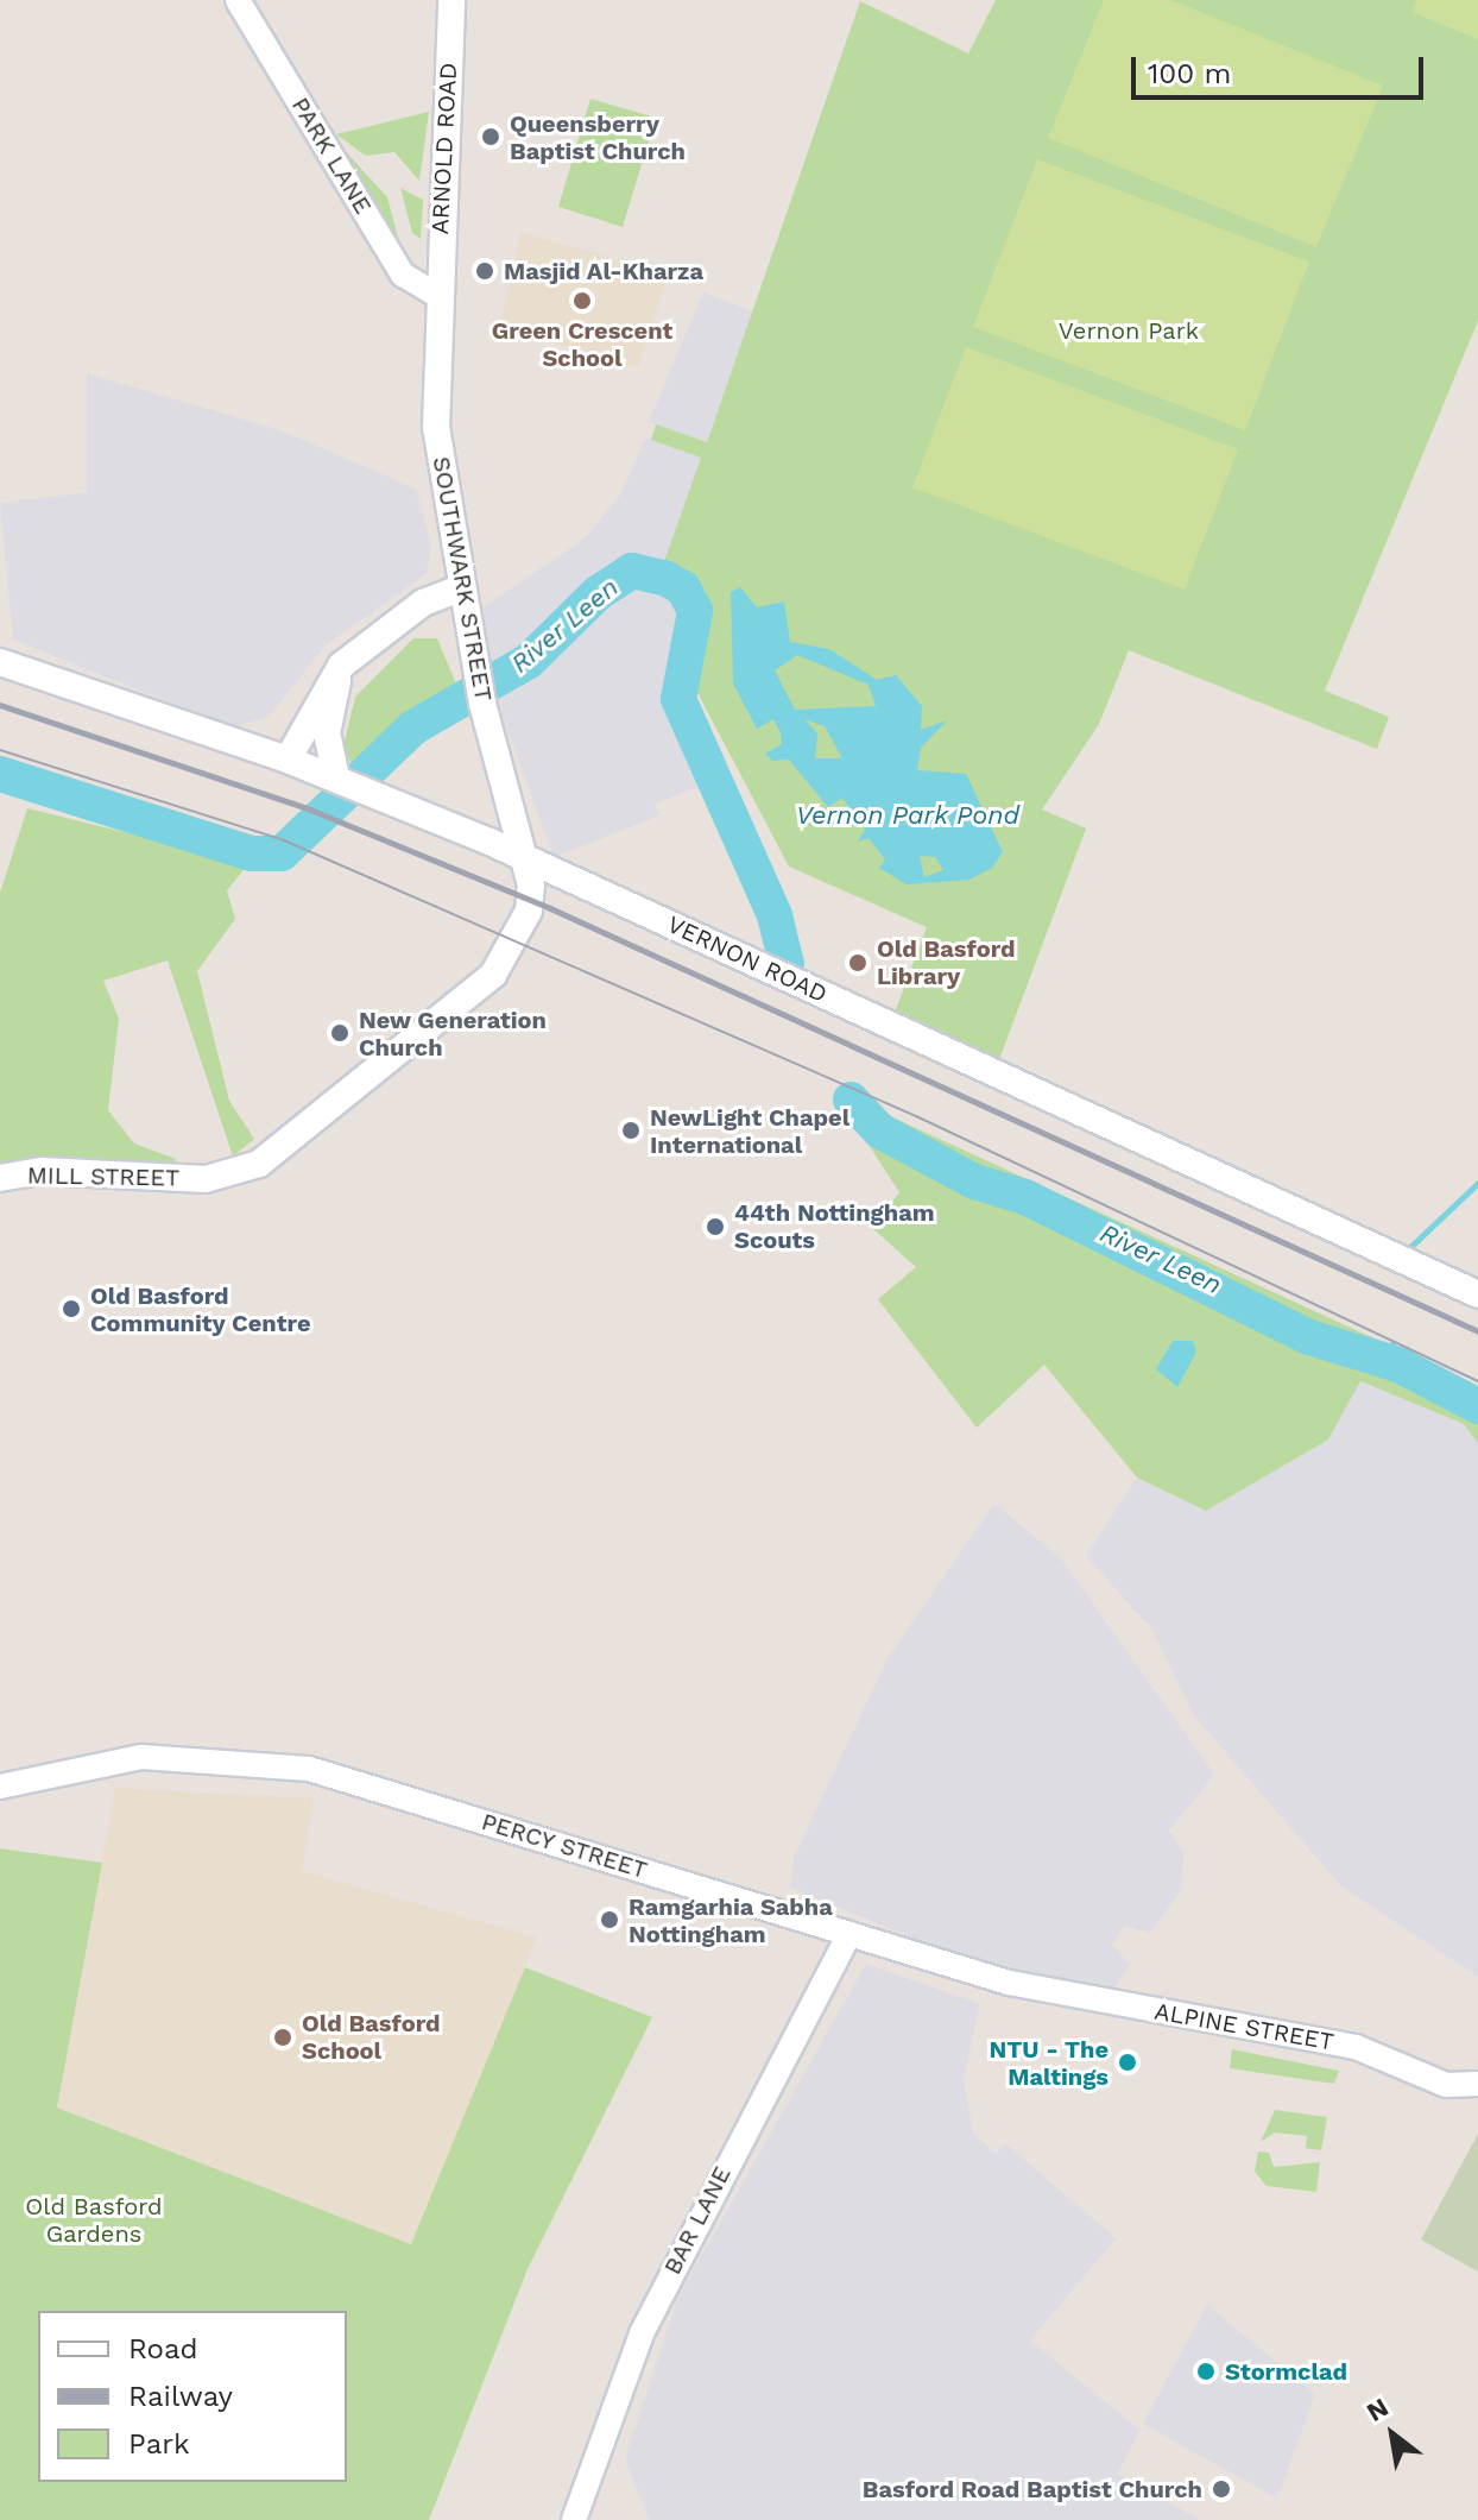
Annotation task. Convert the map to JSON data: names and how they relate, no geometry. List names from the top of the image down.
{
  "streets": {
    "main road": [
      "ARNOLD ROAD",
      "SOUTHWARK STREET",
      "VERNON ROAD",
      "MILL STREET"
    ],
    "street": [
      "PARK LANE",
      "PERCY STREET",
      "ALPINE STREET",
      "BAR LANE"
    ]
  },
  "crossings": [
    ["ARNOLD ROAD", "PARK LANE"],
    ["ARNOLD ROAD", "SOUTHWARK STREET"],
    ["PARK LANE", "SOUTHWARK STREET"],
    ["SOUTHWARK STREET", "VERNON ROAD"],
    ["SOUTHWARK STREET", "MILL STREET"],
    ["PERCY STREET", "ALPINE STREET"],
    ["PERCY STREET", "BAR LANE"]
  ],
  "water": ["River Leen", "Vernon Park Pond"],
  "parks": ["Vernon Park", "Old Basford Gardens"],
  "places": [
    "Queensberry Baptist Church",
    "Masjid Al-Kharza",
    "Green Crescent School",
    "Old Basford Library",
    "New Generation Church",
    "NewLight Chapel International",
    "44th Nottingham Scouts",
    "Old Basford Community Centre",
    "Ramgarhia Sabha Nottingham",
    "Old Basford School",
    "NTU - The Maltings",
    "Stormclad",
    "Basford Road Baptist Church"
  ],
  "legend": ["Road", "Railway", "Park"],
  "scale_bar": "100 m",
  "north": "top left"
}
